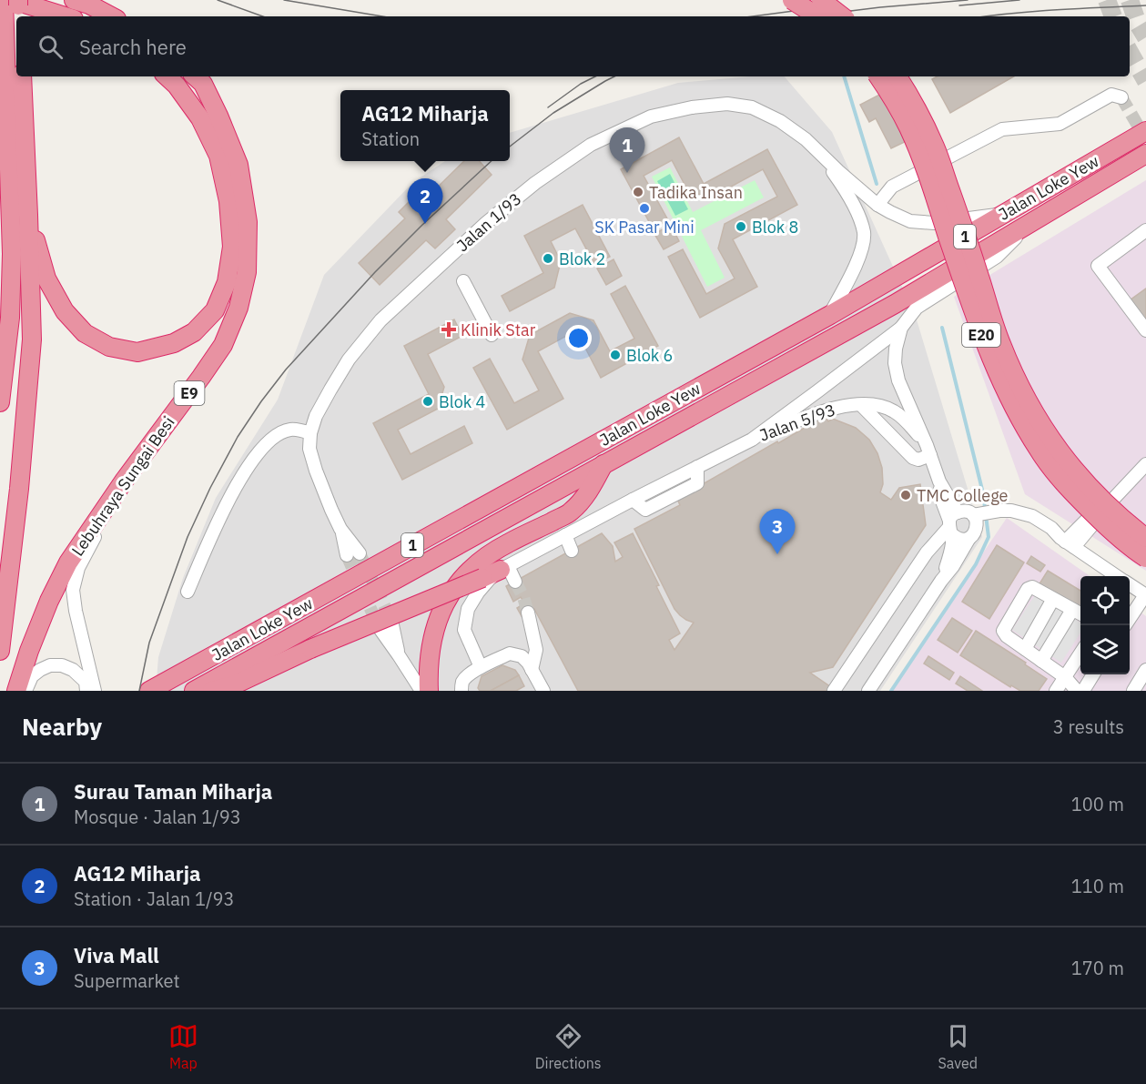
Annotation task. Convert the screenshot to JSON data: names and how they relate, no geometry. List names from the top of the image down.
{
  "streets": {
    "highway": [
      "Jalan Loke Yew",
      "1",
      "E20",
      "E9",
      "Lebuhraya Sungai Besi"
    ],
    "street": ["Jalan 1/93", "Jalan 5/93"]
  },
  "crossings": [
    ["Jalan Loke Yew", "Jalan 1/93"],
    ["Jalan Loke Yew", "Jalan 5/93"]
  ],
  "places": {
    "other": [
      "Tadika Insan",
      "SK Pasar Mini",
      "Blok 8",
      "Blok 2",
      "Blok 6",
      "Blok 4",
      "TMC College"
    ],
    "health": ["Klinik Star"]
  },
  "page": {
    "search": "Search here",
    "popup": ["AG12 Miharja", "Station"],
    "pins": ["1", "2", "3"],
    "heading": ["Nearby", "3 results"],
    "list": [
      {
        "mark": "1",
        "name": "Surau Taman Miharja",
        "note": "Mosque · Jalan 1/93",
        "value": "100 m"
      },
      {
        "mark": "2",
        "name": "AG12 Miharja",
        "note": "Station · Jalan 1/93",
        "value": "110 m"
      },
      {
        "mark": "3",
        "name": "Viva Mall",
        "note": "Supermarket",
        "value": "170 m"
      }
    ],
    "nav": ["Map", "Directions", "Saved"]
  }
}
